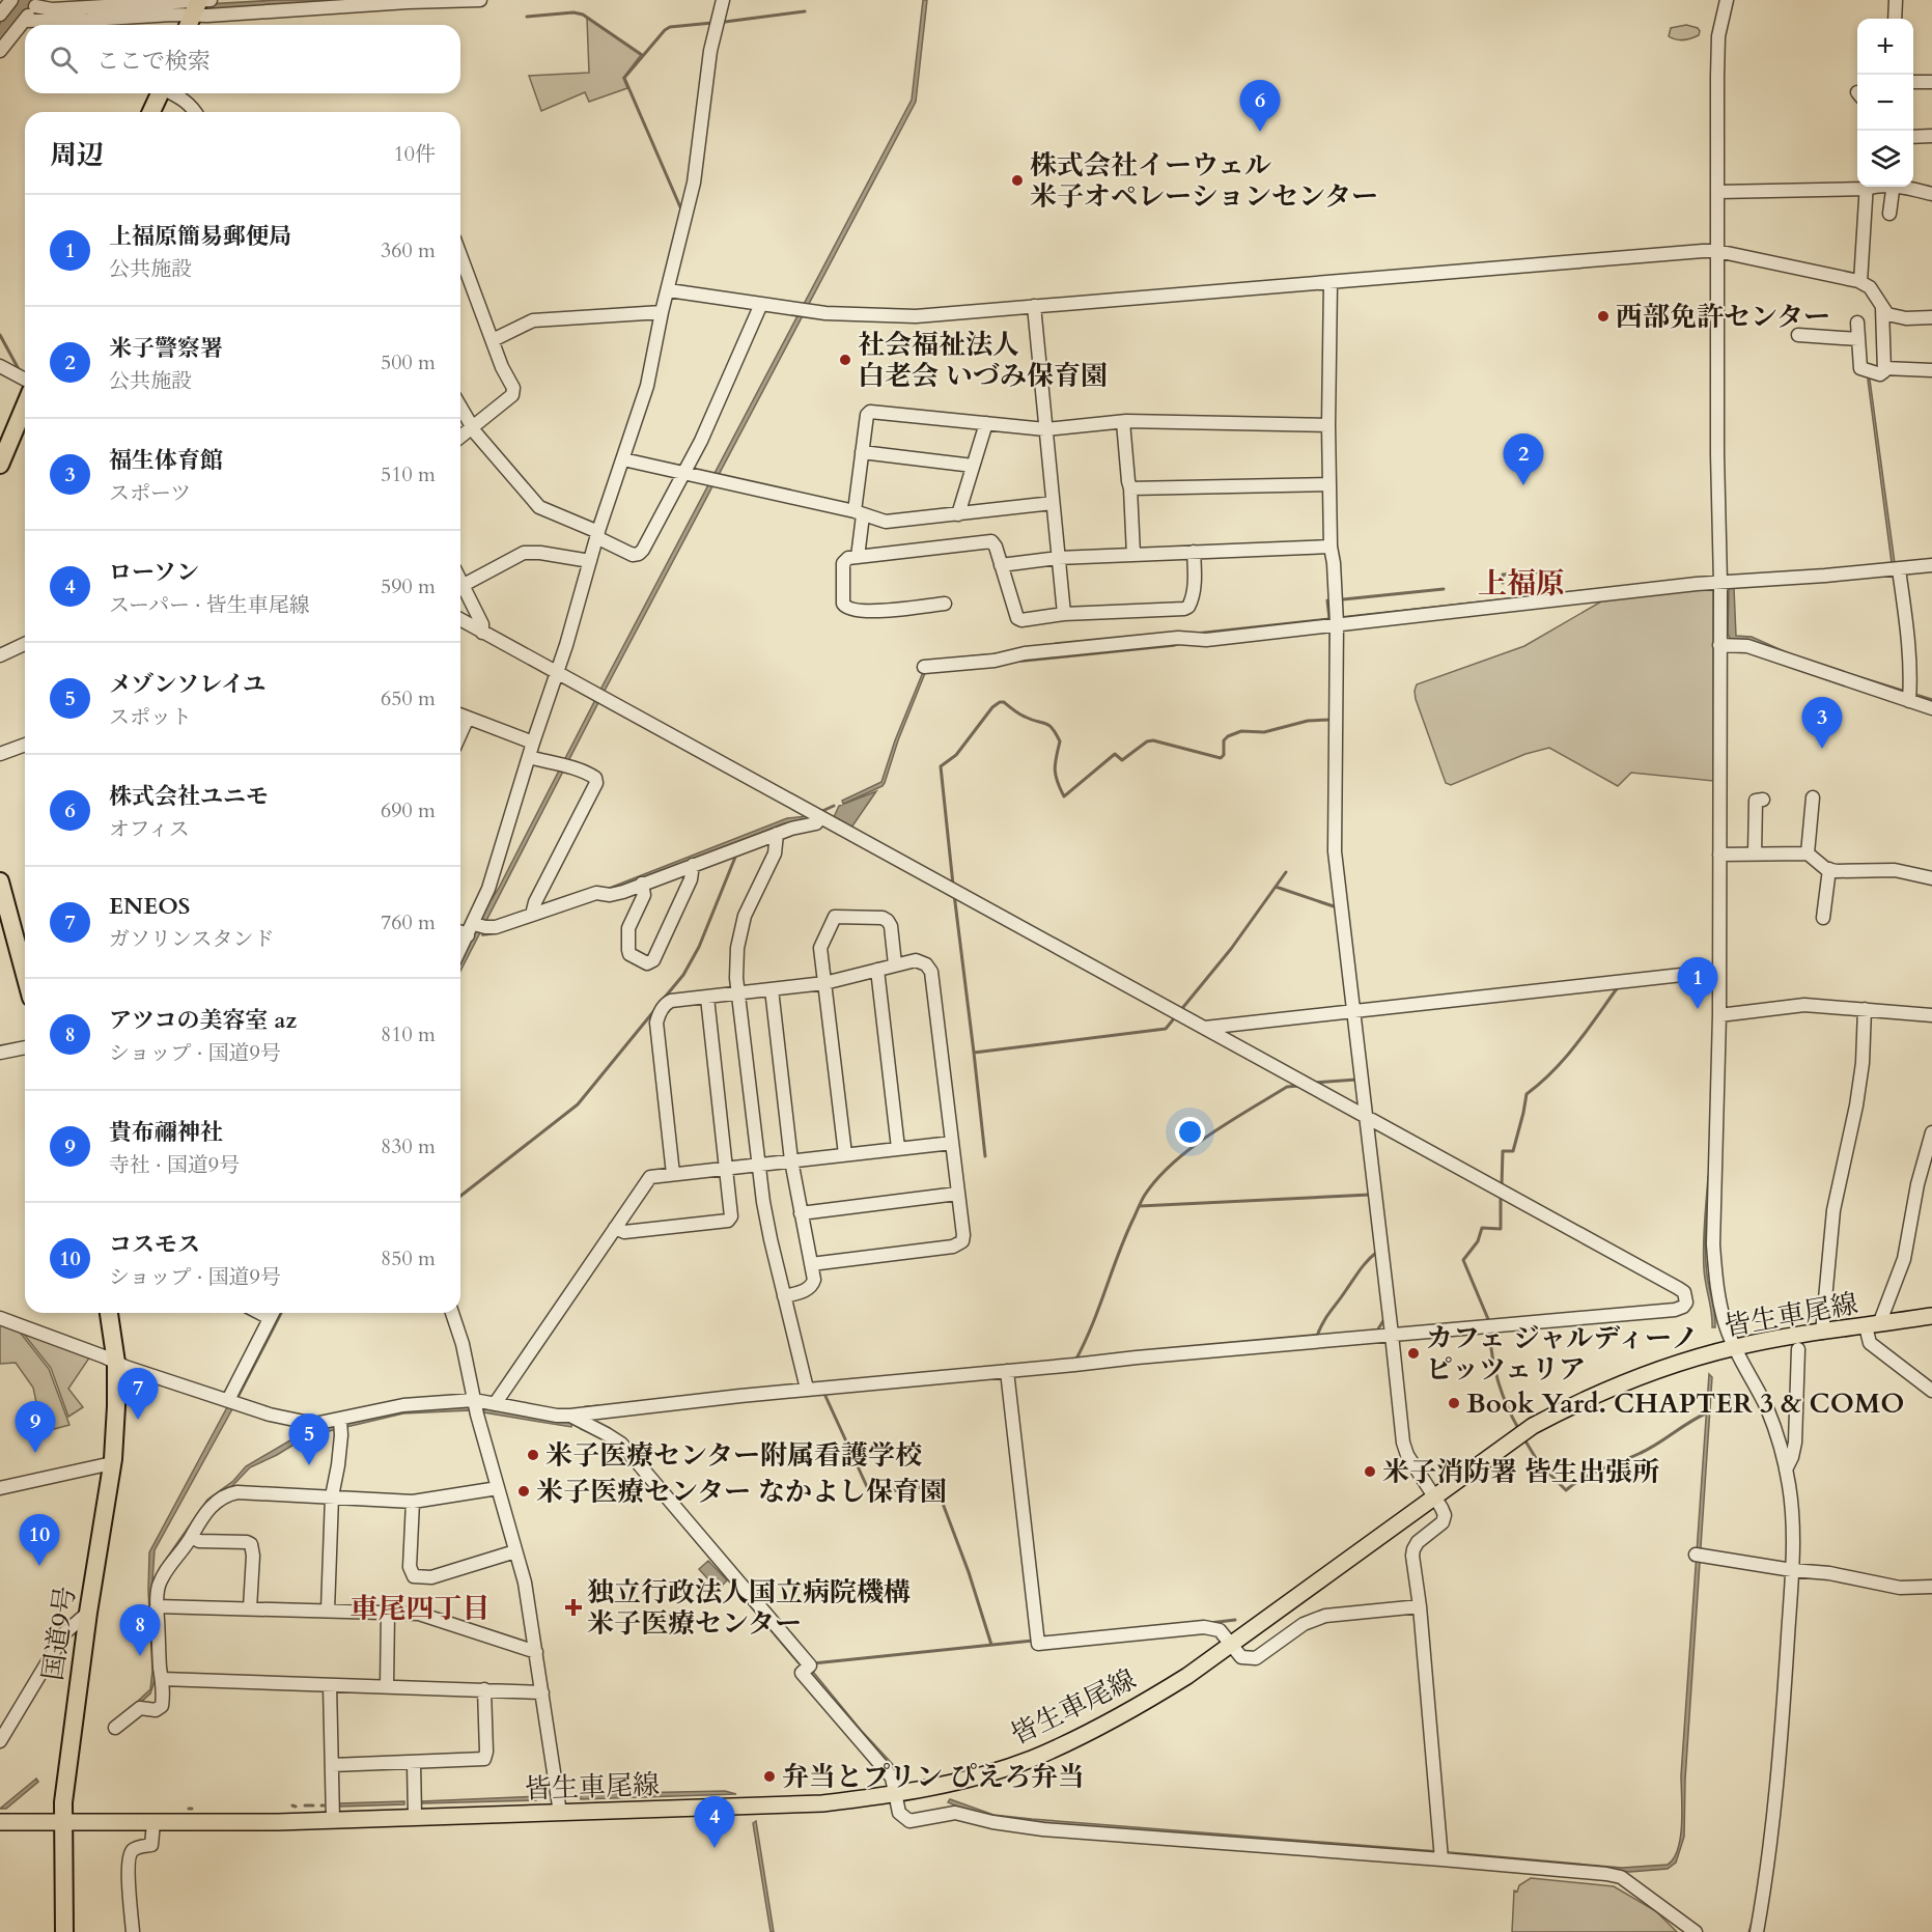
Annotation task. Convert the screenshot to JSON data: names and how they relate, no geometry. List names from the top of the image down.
{
  "streets": {
    "highway": ["国道9号"],
    "main road": ["皆生車尾線"]
  },
  "crossings": [
    ["皆生車尾線", "国道9号"]
  ],
  "districts": ["上福原", "車尾四丁目"],
  "places": {
    "other": [
      "株式会社イーウェル 米子オペレーションセンター",
      "西部免許センター",
      "社会福祉法人 白老会 いづみ保育園",
      "カフェ ジャルディーノ ピッツェリア",
      "Book Yard. CHAPTER 3 & COMO",
      "米子医療センター附属看護学校",
      "米子消防署 皆生出張所",
      "米子医療センター なかよし保育園",
      "弁当とプリン ぴえろ弁当"
    ],
    "health": ["独立行政法人国立病院機構 米子医療センター"]
  },
  "page": {
    "map_buttons": ["+", "−"],
    "search": "ここで検索",
    "pins": [
      "6",
      "2",
      "3",
      "1",
      "7",
      "9",
      "5",
      "10",
      "8",
      "4"
    ],
    "heading": ["周辺", "10件"],
    "list": [
      {
        "mark": "1",
        "name": "上福原簡易郵便局",
        "note": "公共施設",
        "value": "360 m"
      },
      {
        "mark": "2",
        "name": "米子警察署",
        "note": "公共施設",
        "value": "500 m"
      },
      {
        "mark": "3",
        "name": "福生体育館",
        "note": "スポーツ",
        "value": "510 m"
      },
      {
        "mark": "4",
        "name": "ローソン",
        "note": "スーパー · 皆生車尾線",
        "value": "590 m"
      },
      {
        "mark": "5",
        "name": "メゾンソレイユ",
        "note": "スポット",
        "value": "650 m"
      },
      {
        "mark": "6",
        "name": "株式会社ユニモ",
        "note": "オフィス",
        "value": "690 m"
      },
      {
        "mark": "7",
        "name": "ENEOS",
        "note": "ガソリンスタンド",
        "value": "760 m"
      },
      {
        "mark": "8",
        "name": "アツコの美容室 az",
        "note": "ショップ · 国道9号",
        "value": "810 m"
      },
      {
        "mark": "9",
        "name": "貴布禰神社",
        "note": "寺社 · 国道9号",
        "value": "830 m"
      },
      {
        "mark": "10",
        "name": "コスモス",
        "note": "ショップ · 国道9号",
        "value": "850 m"
      }
    ]
  }
}
